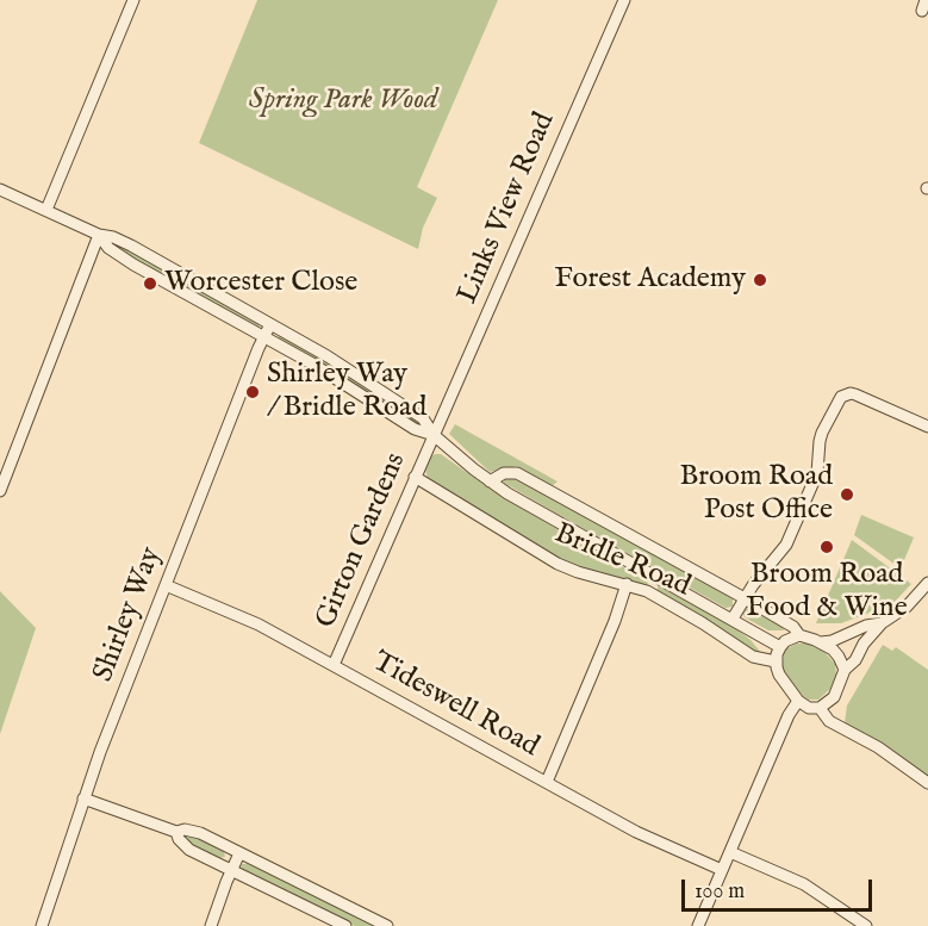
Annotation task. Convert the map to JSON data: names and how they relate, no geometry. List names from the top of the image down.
{
  "streets": {
    "street": [
      "Links View Road",
      "Girton Gardens",
      "Bridle Road",
      "Shirley Way",
      "Tideswell Road"
    ]
  },
  "crossings": [
    ["Links View Road", "Girton Gardens"],
    ["Links View Road", "Bridle Road"],
    ["Girton Gardens", "Bridle Road"],
    ["Girton Gardens", "Tideswell Road"],
    ["Bridle Road", "Shirley Way"],
    ["Shirley Way", "Tideswell Road"]
  ],
  "parks": ["Spring Park Wood"],
  "places": [
    "Forest Academy",
    "Worcester Close",
    "Shirley Way / Bridle Road",
    "Broom Road Post Office",
    "Broom Road Food & Wine"
  ],
  "scale_bar": "100 m"
}
